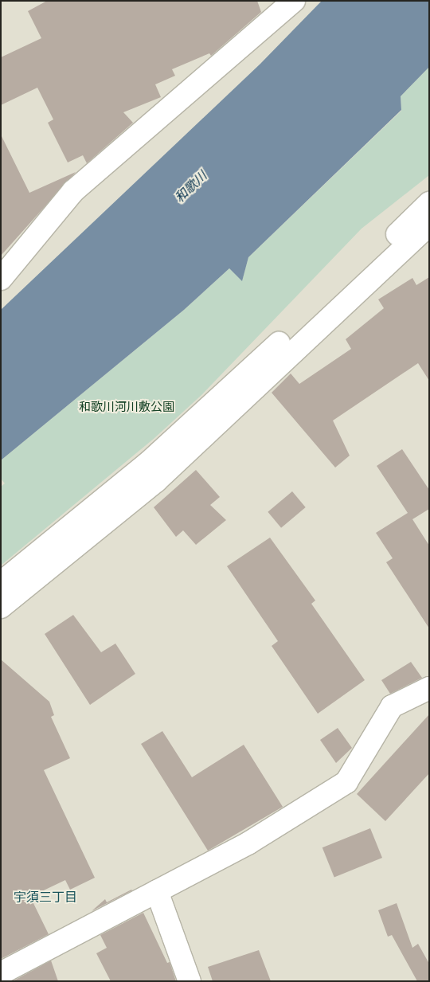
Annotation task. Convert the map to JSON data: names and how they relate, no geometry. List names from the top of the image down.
{
  "districts": ["宇須三丁目"],
  "water": ["和歌川"],
  "parks": ["和歌川河川敷公園"]
}
